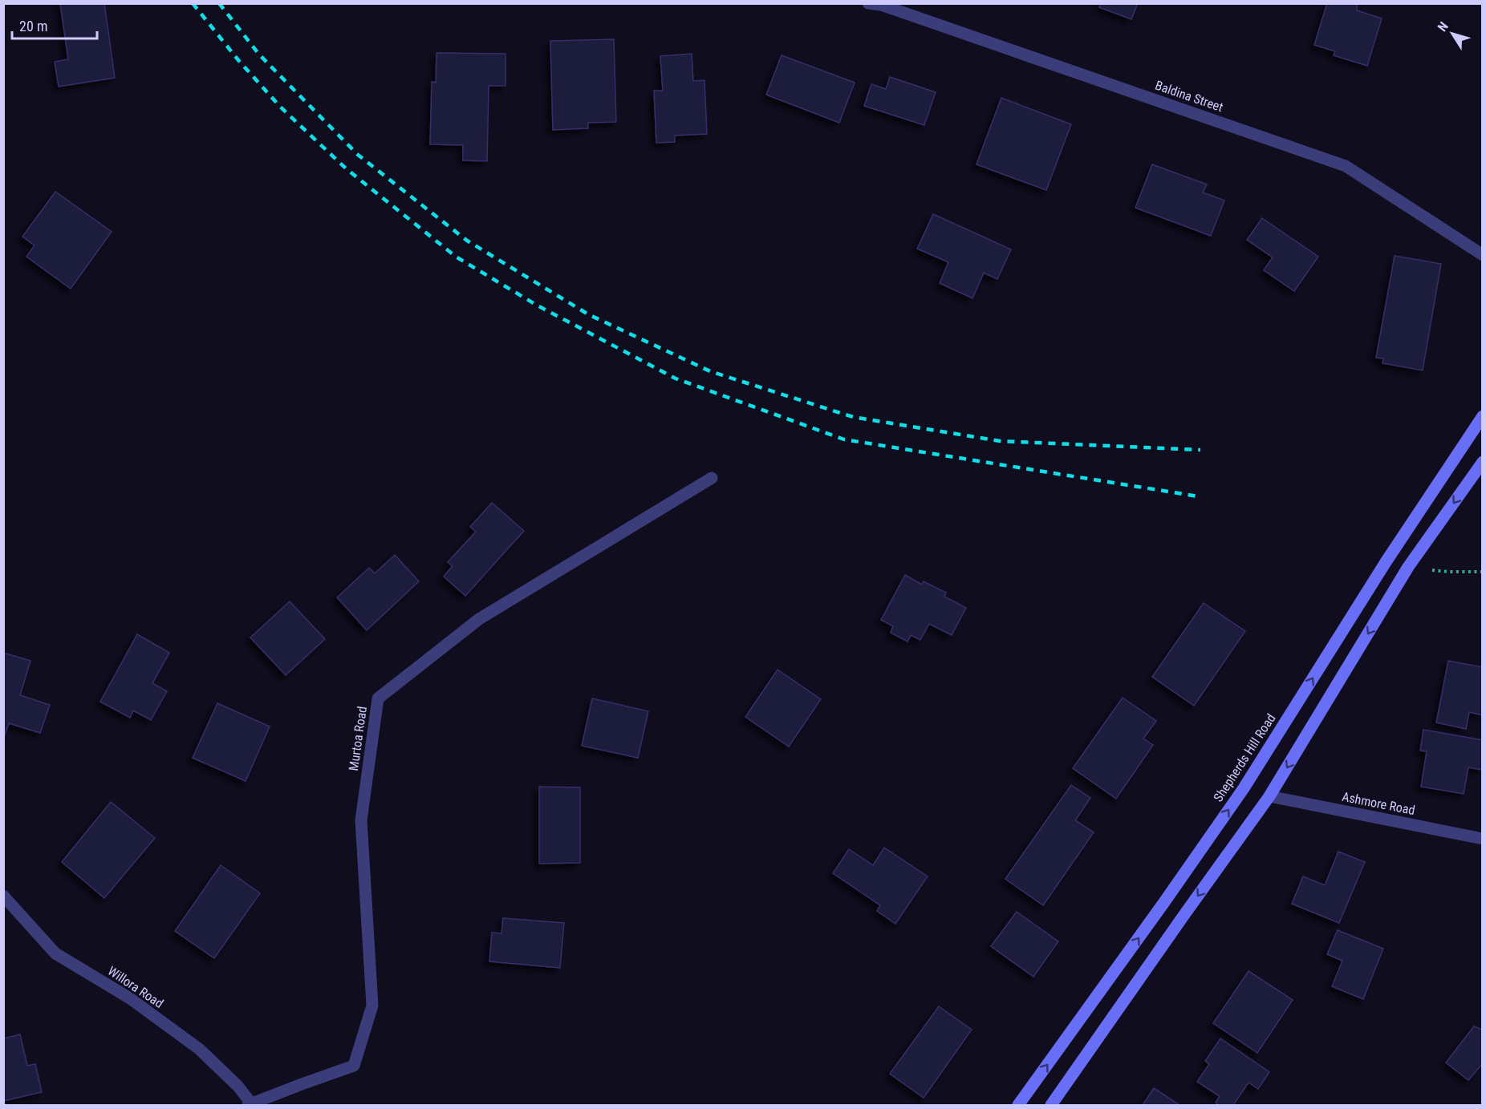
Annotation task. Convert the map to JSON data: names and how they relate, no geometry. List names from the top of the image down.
{
  "streets": {
    "main road": ["Shepherds Hill Road"],
    "street": [
      "Baldina Street",
      "Murtoa Road",
      "Ashmore Road",
      "Willora Road"
    ]
  },
  "crossings": [
    ["Murtoa Road", "Willora Road"]
  ],
  "scale_bar": "20 m",
  "north": "top left"
}
